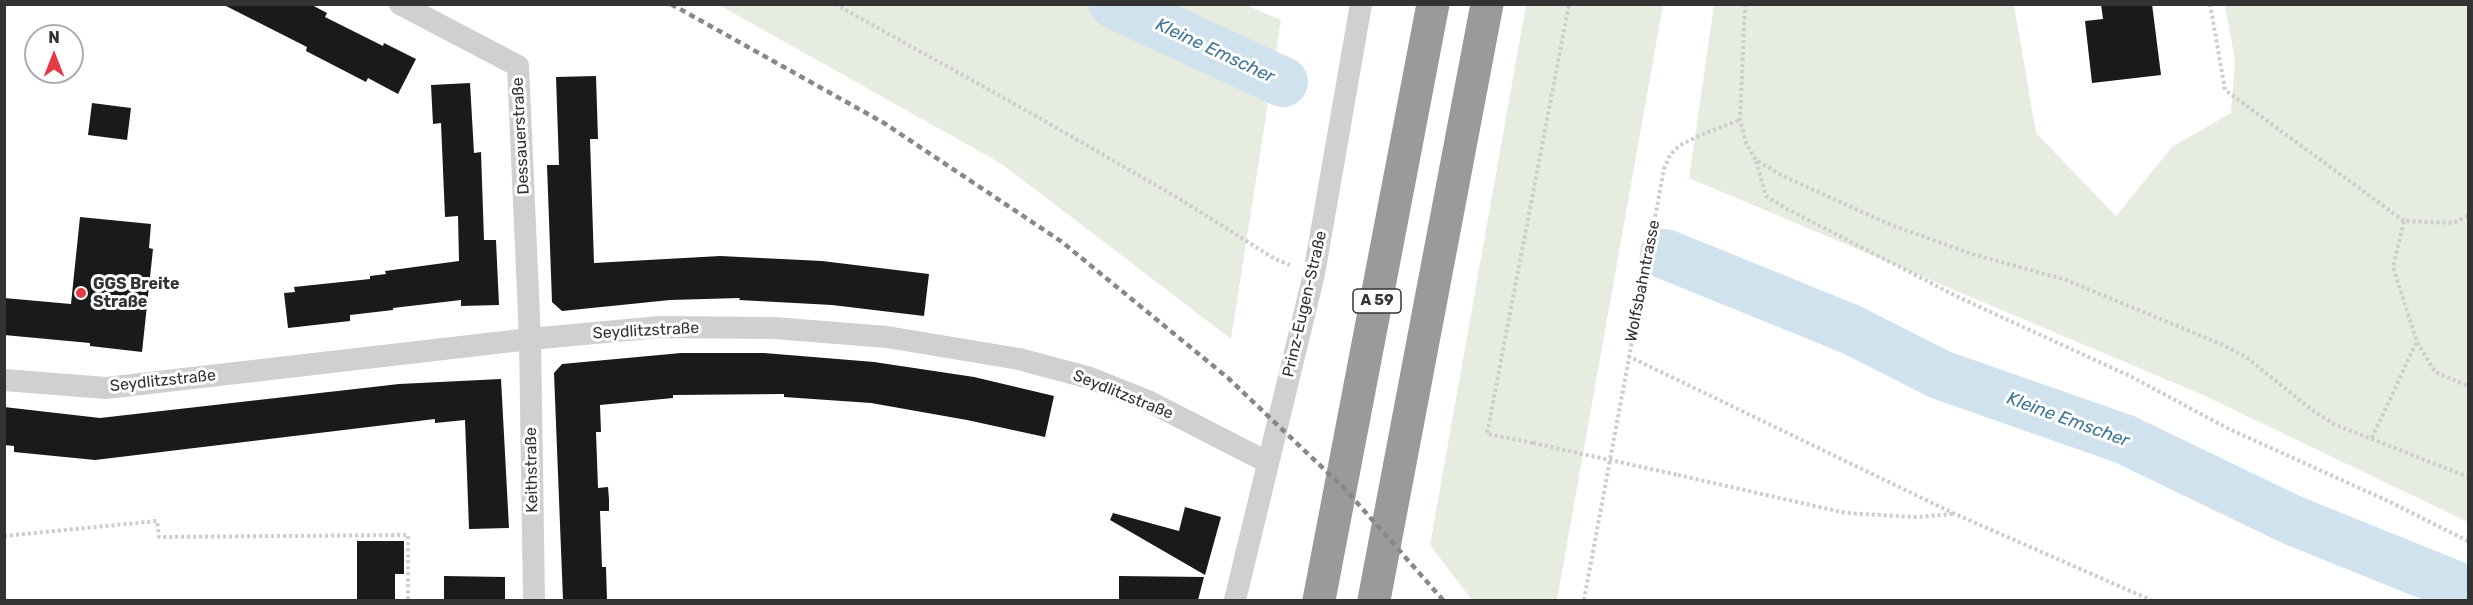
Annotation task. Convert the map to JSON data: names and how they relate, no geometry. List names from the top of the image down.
{
  "streets": {
    "highway": ["A 59"],
    "street": [
      "Dessauerstraße",
      "Prinz-Eugen-Straße",
      "Seydlitzstraße",
      "Keithstraße"
    ],
    "path": ["Wolfsbahntrasse"]
  },
  "crossings": [
    ["Dessauerstraße", "Seydlitzstraße"],
    ["Dessauerstraße", "Keithstraße"],
    ["Prinz-Eugen-Straße", "Seydlitzstraße"],
    ["Seydlitzstraße", "Keithstraße"]
  ],
  "water": ["Kleine Emscher"],
  "places": ["GGS Breite Straße"],
  "north": "top"
}
